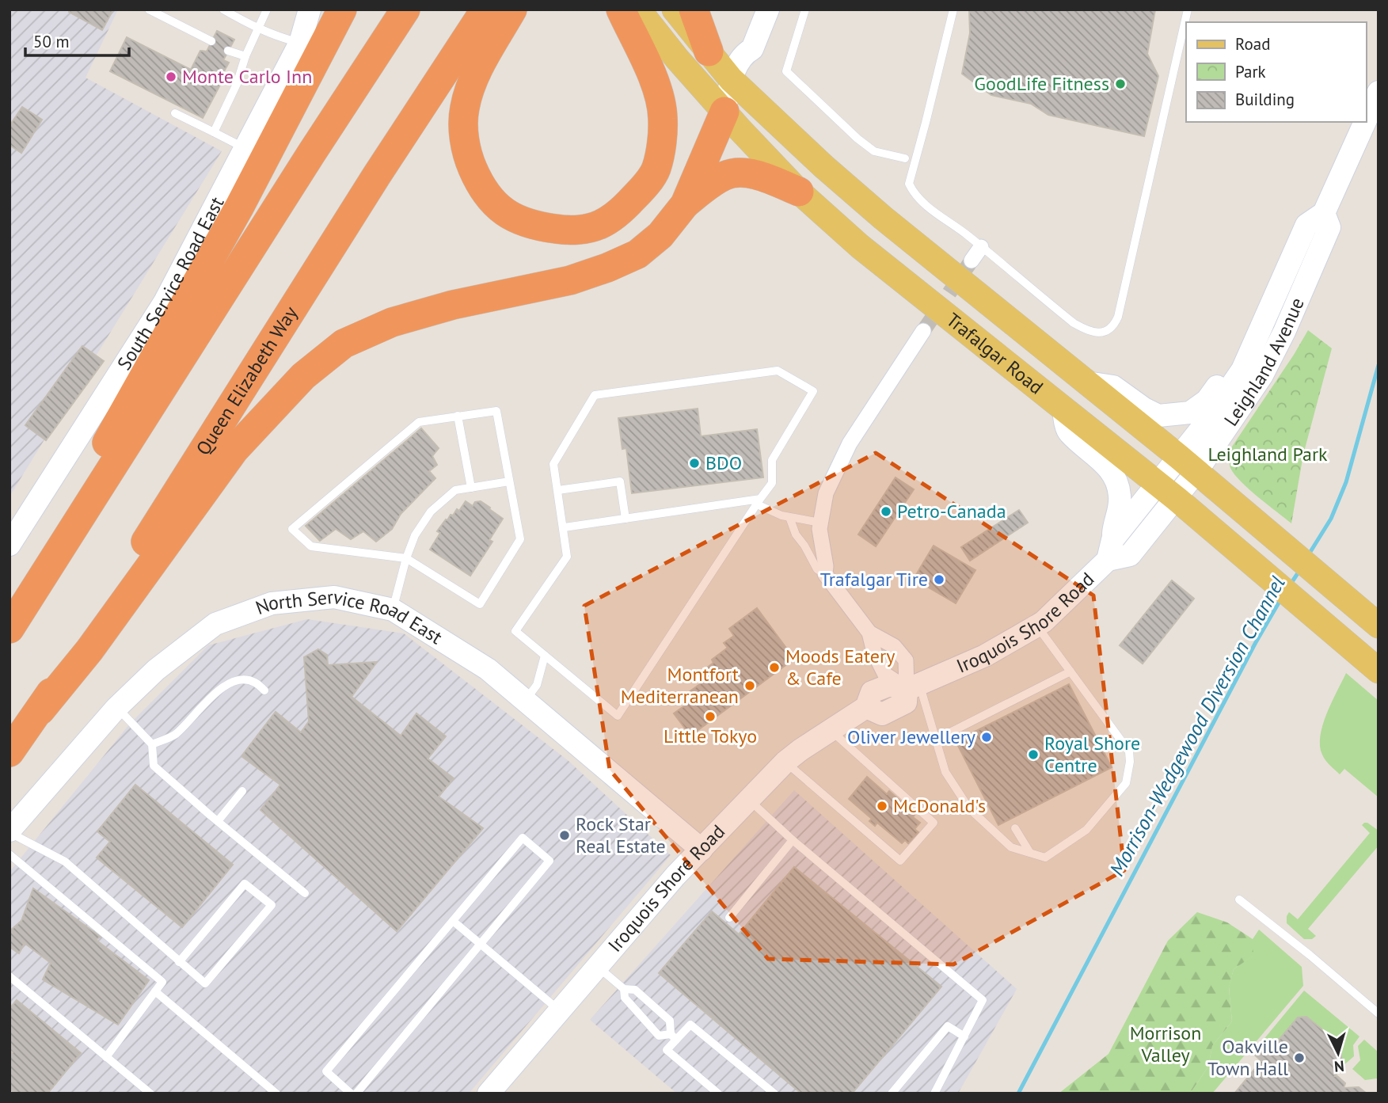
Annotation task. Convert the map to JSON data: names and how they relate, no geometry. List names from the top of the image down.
{
  "streets": {
    "highway": ["Queen Elizabeth Way"],
    "main road": ["Trafalgar Road"],
    "street": [
      "South Service Road East",
      "Leighland Avenue",
      "Iroquois Shore Road",
      "North Service Road East"
    ]
  },
  "crossings": [
    ["Trafalgar Road", "Leighland Avenue"],
    ["Trafalgar Road", "Iroquois Shore Road"],
    ["Leighland Avenue", "Iroquois Shore Road"],
    ["Iroquois Shore Road", "North Service Road East"]
  ],
  "water": ["Morrison-Wedgewood Diversion Channel"],
  "parks": ["Leighland Park", "Morrison Valley"],
  "places": [
    "Monte Carlo Inn",
    "GoodLife Fitness",
    "BDO",
    "Petro-Canada",
    "Trafalgar Tire",
    "Moods Eatery & Cafe",
    "Montfort Mediterranean",
    "Little Tokyo",
    "Oliver Jewellery",
    "Royal Shore Centre",
    "McDonald's",
    "Rock Star Real Estate",
    "Oakville Town Hall"
  ],
  "legend": ["Road", "Park", "Building"],
  "scale_bar": "50 m",
  "north": "bottom"
}
